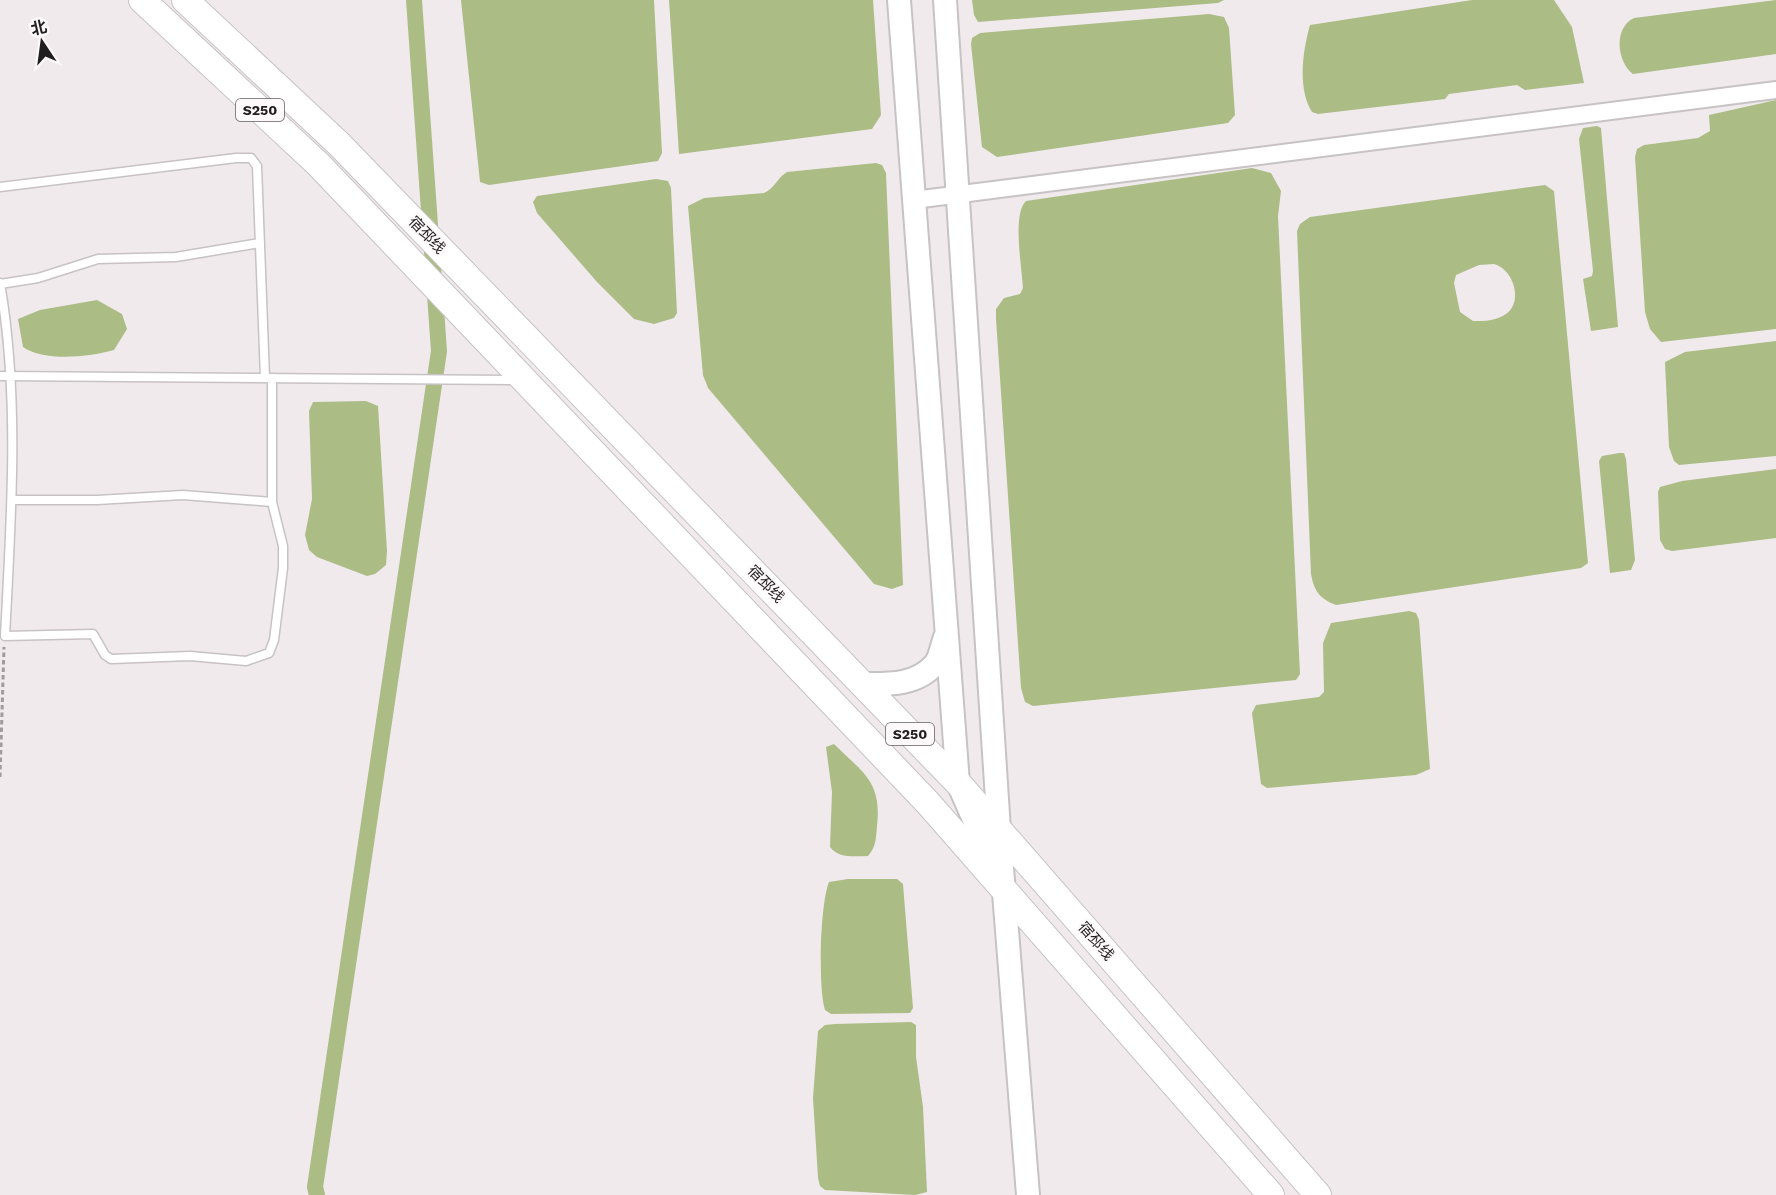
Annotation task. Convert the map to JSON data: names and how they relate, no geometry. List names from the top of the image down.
{
  "streets": {
    "main road": ["S250", "宿邳线"]
  },
  "north": "top"
}
